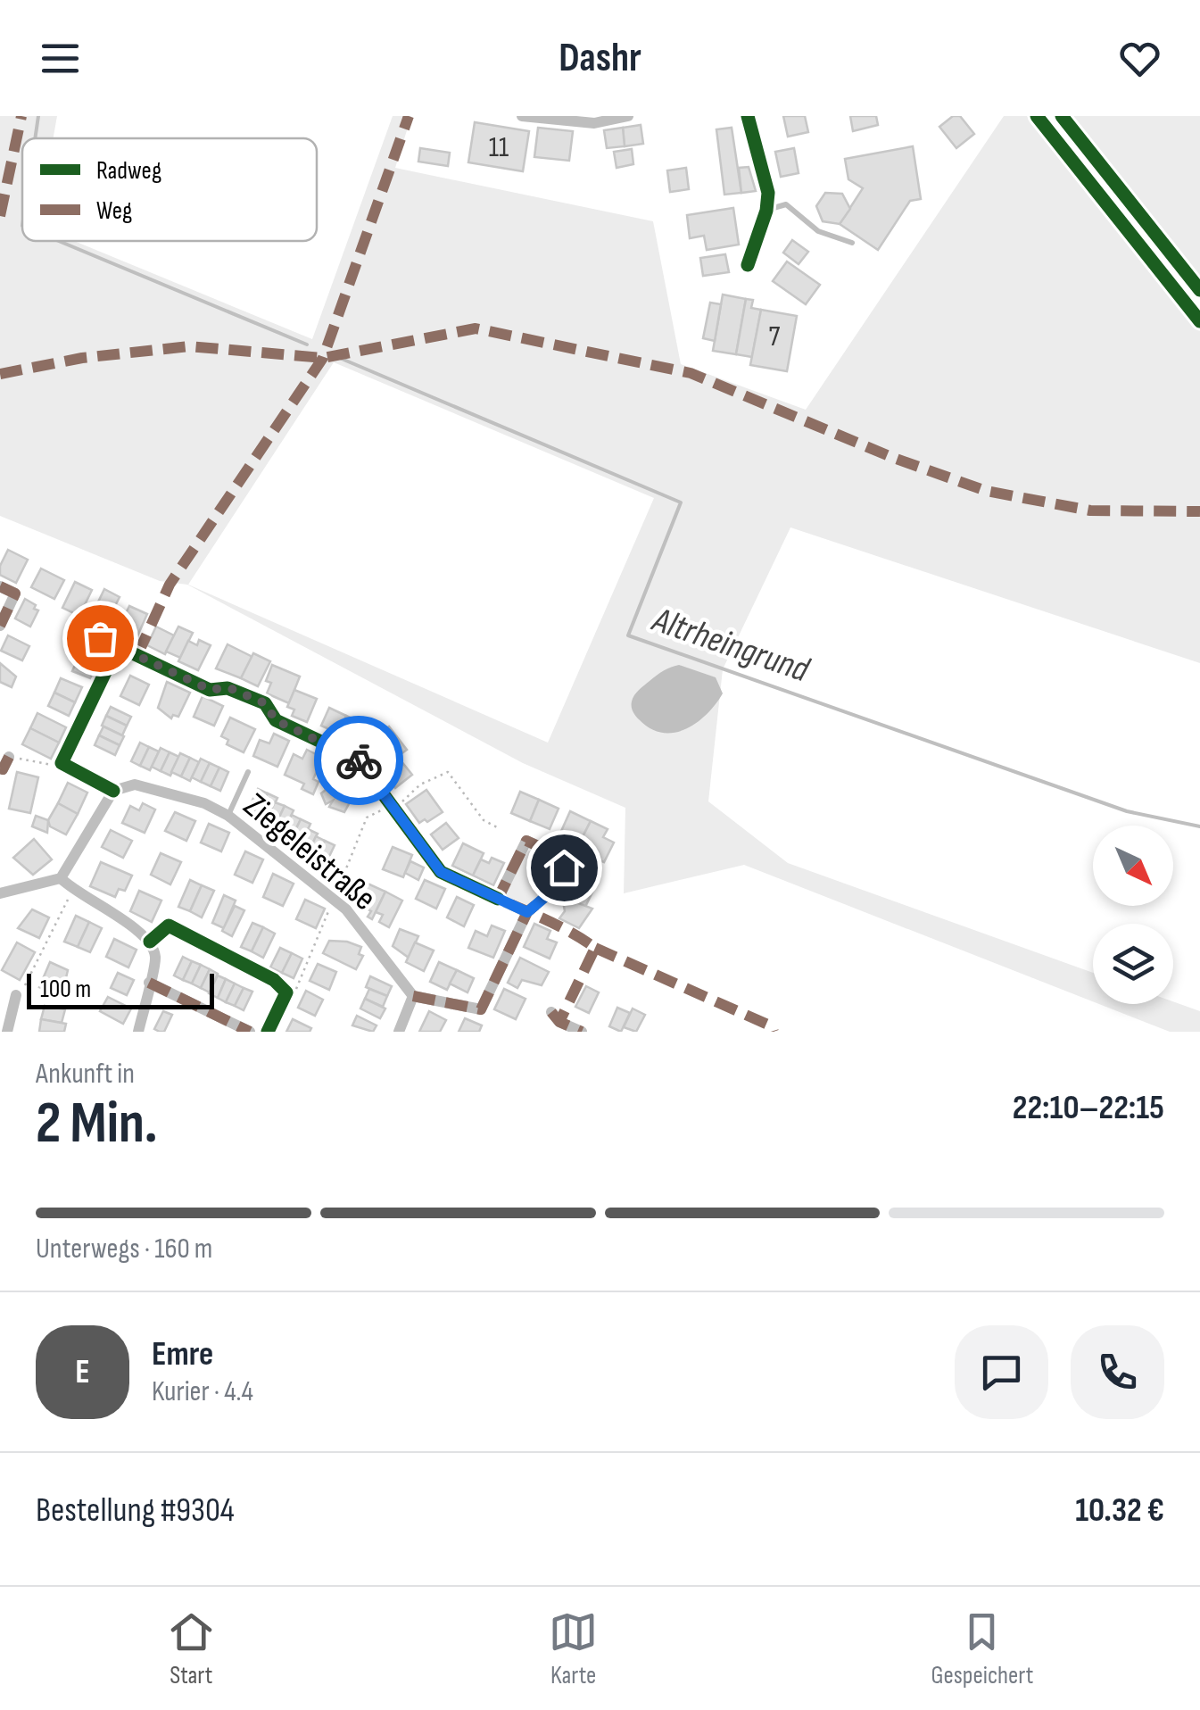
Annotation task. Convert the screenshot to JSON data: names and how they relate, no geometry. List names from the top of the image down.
{
  "streets": {
    "street": ["Ziegeleistraße"]
  },
  "water": ["Altrheingrund"],
  "house_numbers": ["11", "7"],
  "legend": ["Radweg", "Weg"],
  "scale_bar": "100 m",
  "north": "bottom right",
  "page": {
    "header": "Dashr",
    "scale": "100 m",
    "heading": ["2 Min.", "Ankunft in", "22:10–22:15"],
    "panel": [
      "Emre",
      "Kurier · 4.4",
      "Bestellung #9304",
      "10.32 €"
    ],
    "bar": "Unterwegs · 160 m",
    "round": "E",
    "tabs": ["Start", "Karte", "Gespeichert"]
  }
}
